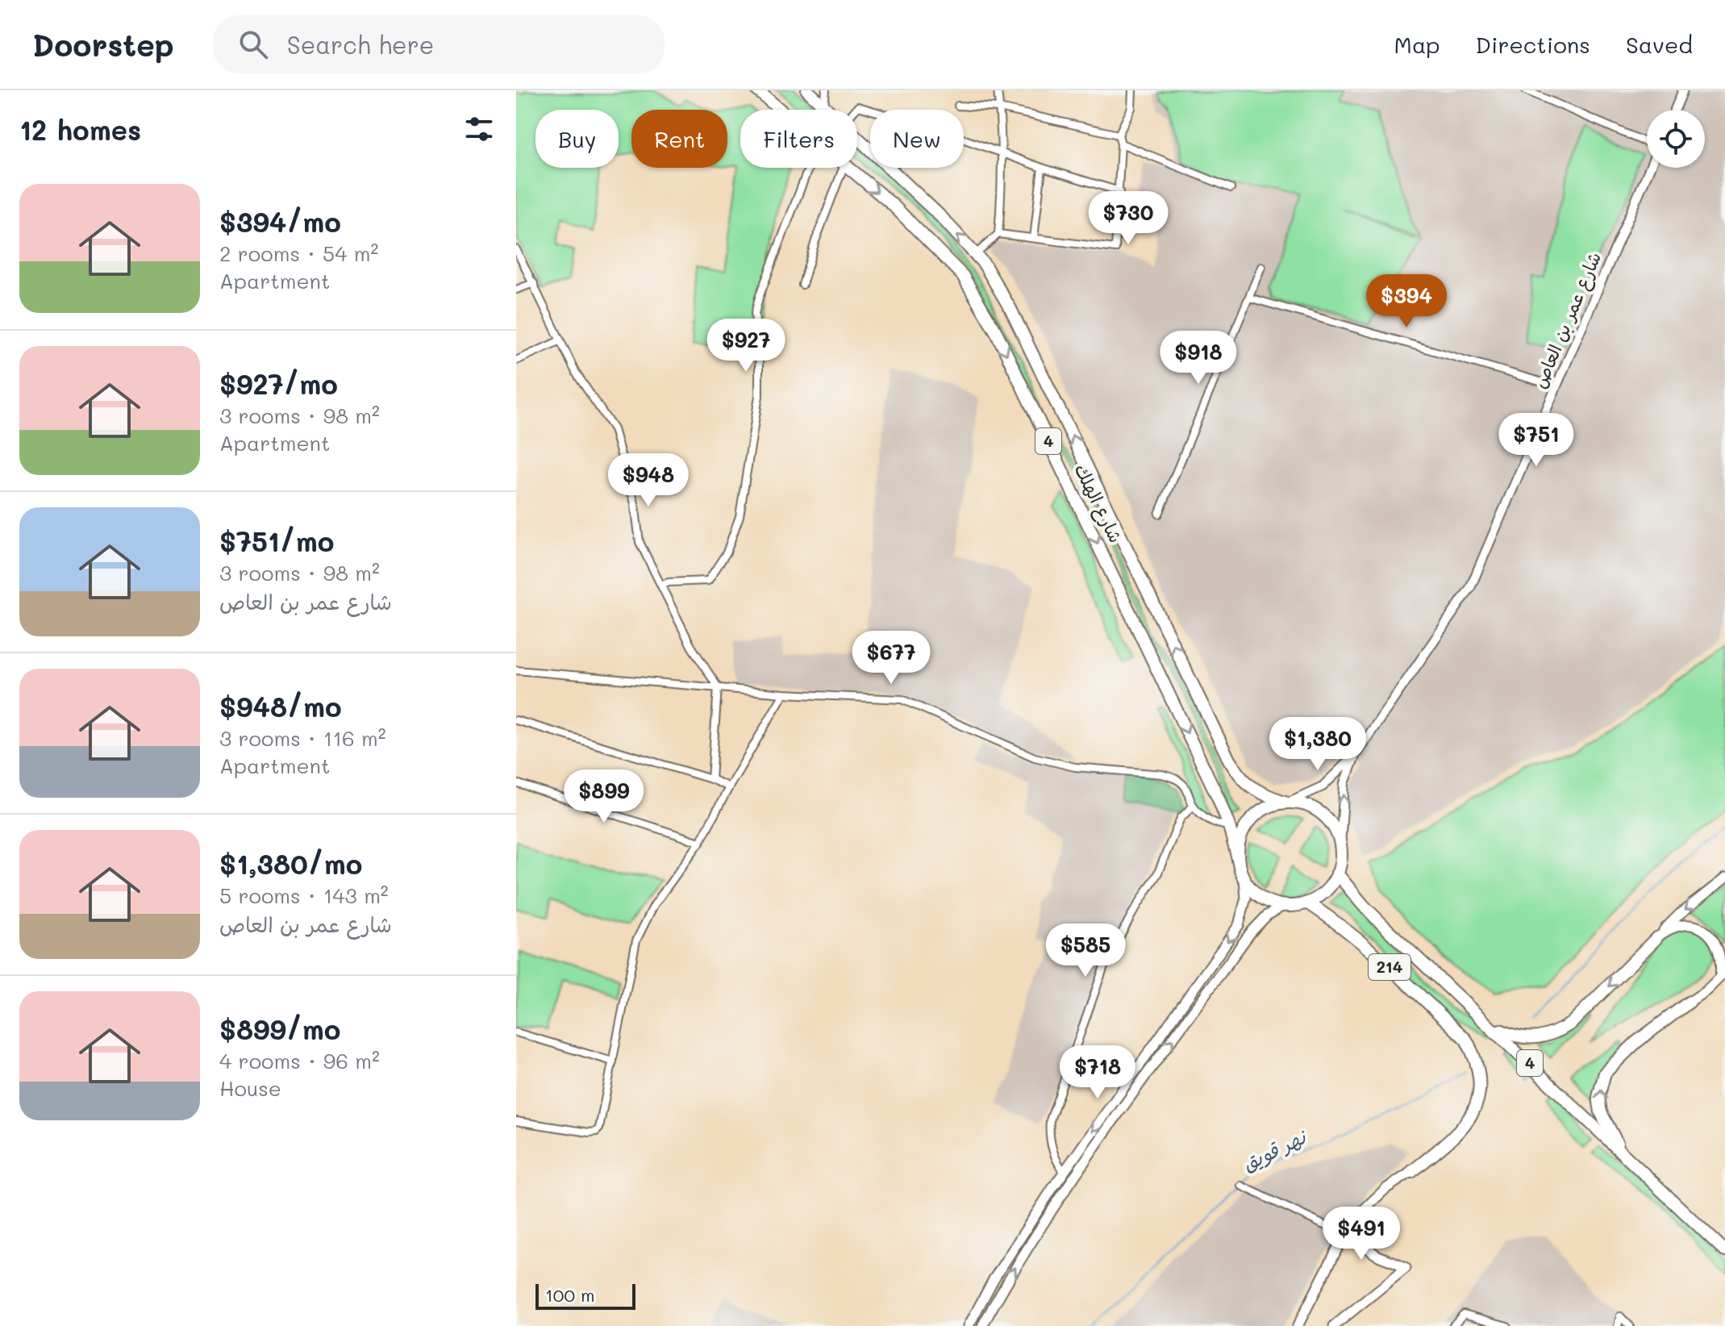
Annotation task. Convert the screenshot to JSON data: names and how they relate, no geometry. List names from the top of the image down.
{
  "streets": {
    "highway": ["4", "شارع الهلك", "214"],
    "street": ["شارع عمر بن العاص"]
  },
  "crossings": [
    ["شارع عمر بن العاص", "4"],
    ["شارع عمر بن العاص", "شارع الهلك"],
    ["شارع عمر بن العاص", "214"],
    ["4", "شارع الهلك"],
    ["4", "214"],
    ["شارع الهلك", "214"]
  ],
  "water": ["نهر قويق"],
  "scale_bar": "100 m",
  "page": {
    "header": "Doorstep",
    "search": "Search here",
    "nav": ["Map", "Directions", "Saved"],
    "heading": "12 homes",
    "chip": [
      "Buy",
      "Rent",
      "Filters",
      "New"
    ],
    "list": [
      {
        "name": "$394/mo",
        "note": "2 rooms · 54 m² · Apartment"
      },
      {
        "name": "$927/mo",
        "note": "3 rooms · 98 m² · Apartment"
      },
      {
        "name": "$751/mo",
        "note": "3 rooms · 98 m² · شارع عمر بن العاص"
      },
      {
        "name": "$948/mo",
        "note": "3 rooms · 116 m² · Apartment"
      },
      {
        "name": "$1,380/mo",
        "note": "5 rooms · 143 m² · شارع عمر بن العاص"
      },
      {
        "name": "$899/mo",
        "note": "4 rooms · 96 m² · House"
      }
    ],
    "price": [
      "$730",
      "$394",
      "$927",
      "$918",
      "$751",
      "$948",
      "$677",
      "$1,380",
      "$899",
      "$585",
      "$718",
      "$491"
    ],
    "scale": "100 m"
  }
}
